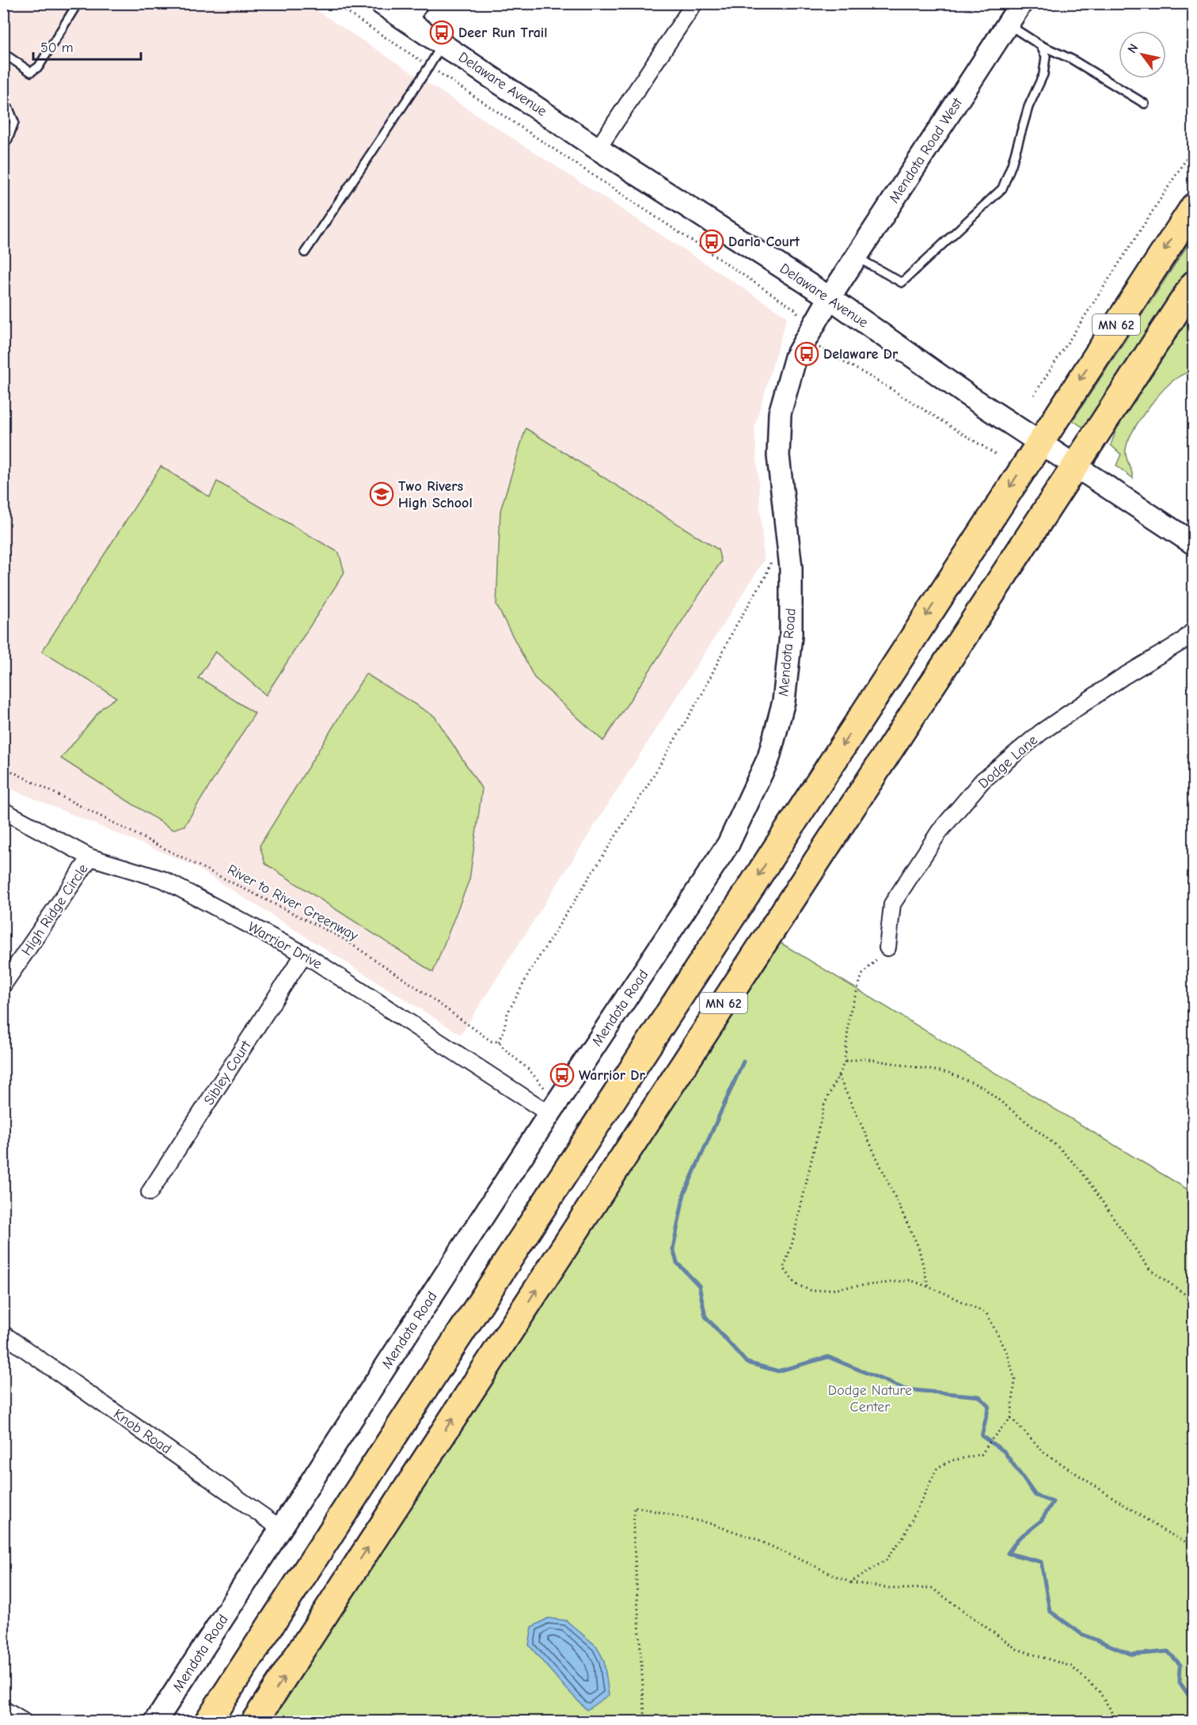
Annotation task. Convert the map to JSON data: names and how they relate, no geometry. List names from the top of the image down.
{
  "streets": {
    "highway": ["MN 62"],
    "street": [
      "Delaware Avenue",
      "Mendota Road West",
      "Mendota Road",
      "Dodge Lane",
      "High Ridge Circle",
      "Warrior Drive",
      "Sibley Court",
      "Knob Road"
    ],
    "path": ["River to River Greenway"]
  },
  "crossings": [
    ["Delaware Avenue", "Mendota Road West"],
    ["Delaware Avenue", "MN 62"],
    ["Delaware Avenue", "Mendota Road"],
    ["Mendota Road West", "Mendota Road"],
    ["Mendota Road", "Warrior Drive"],
    ["Mendota Road", "Knob Road"],
    ["High Ridge Circle", "Warrior Drive"],
    ["Warrior Drive", "Sibley Court"]
  ],
  "parks": ["Dodge Nature Center"],
  "places": {
    "bus stop": [
      "Deer Run Trail",
      "Darla Court",
      "Delaware Dr",
      "Warrior Dr"
    ],
    "school or university": ["Two Rivers High School"]
  },
  "scale_bar": "50 m",
  "north": "top left"
}
